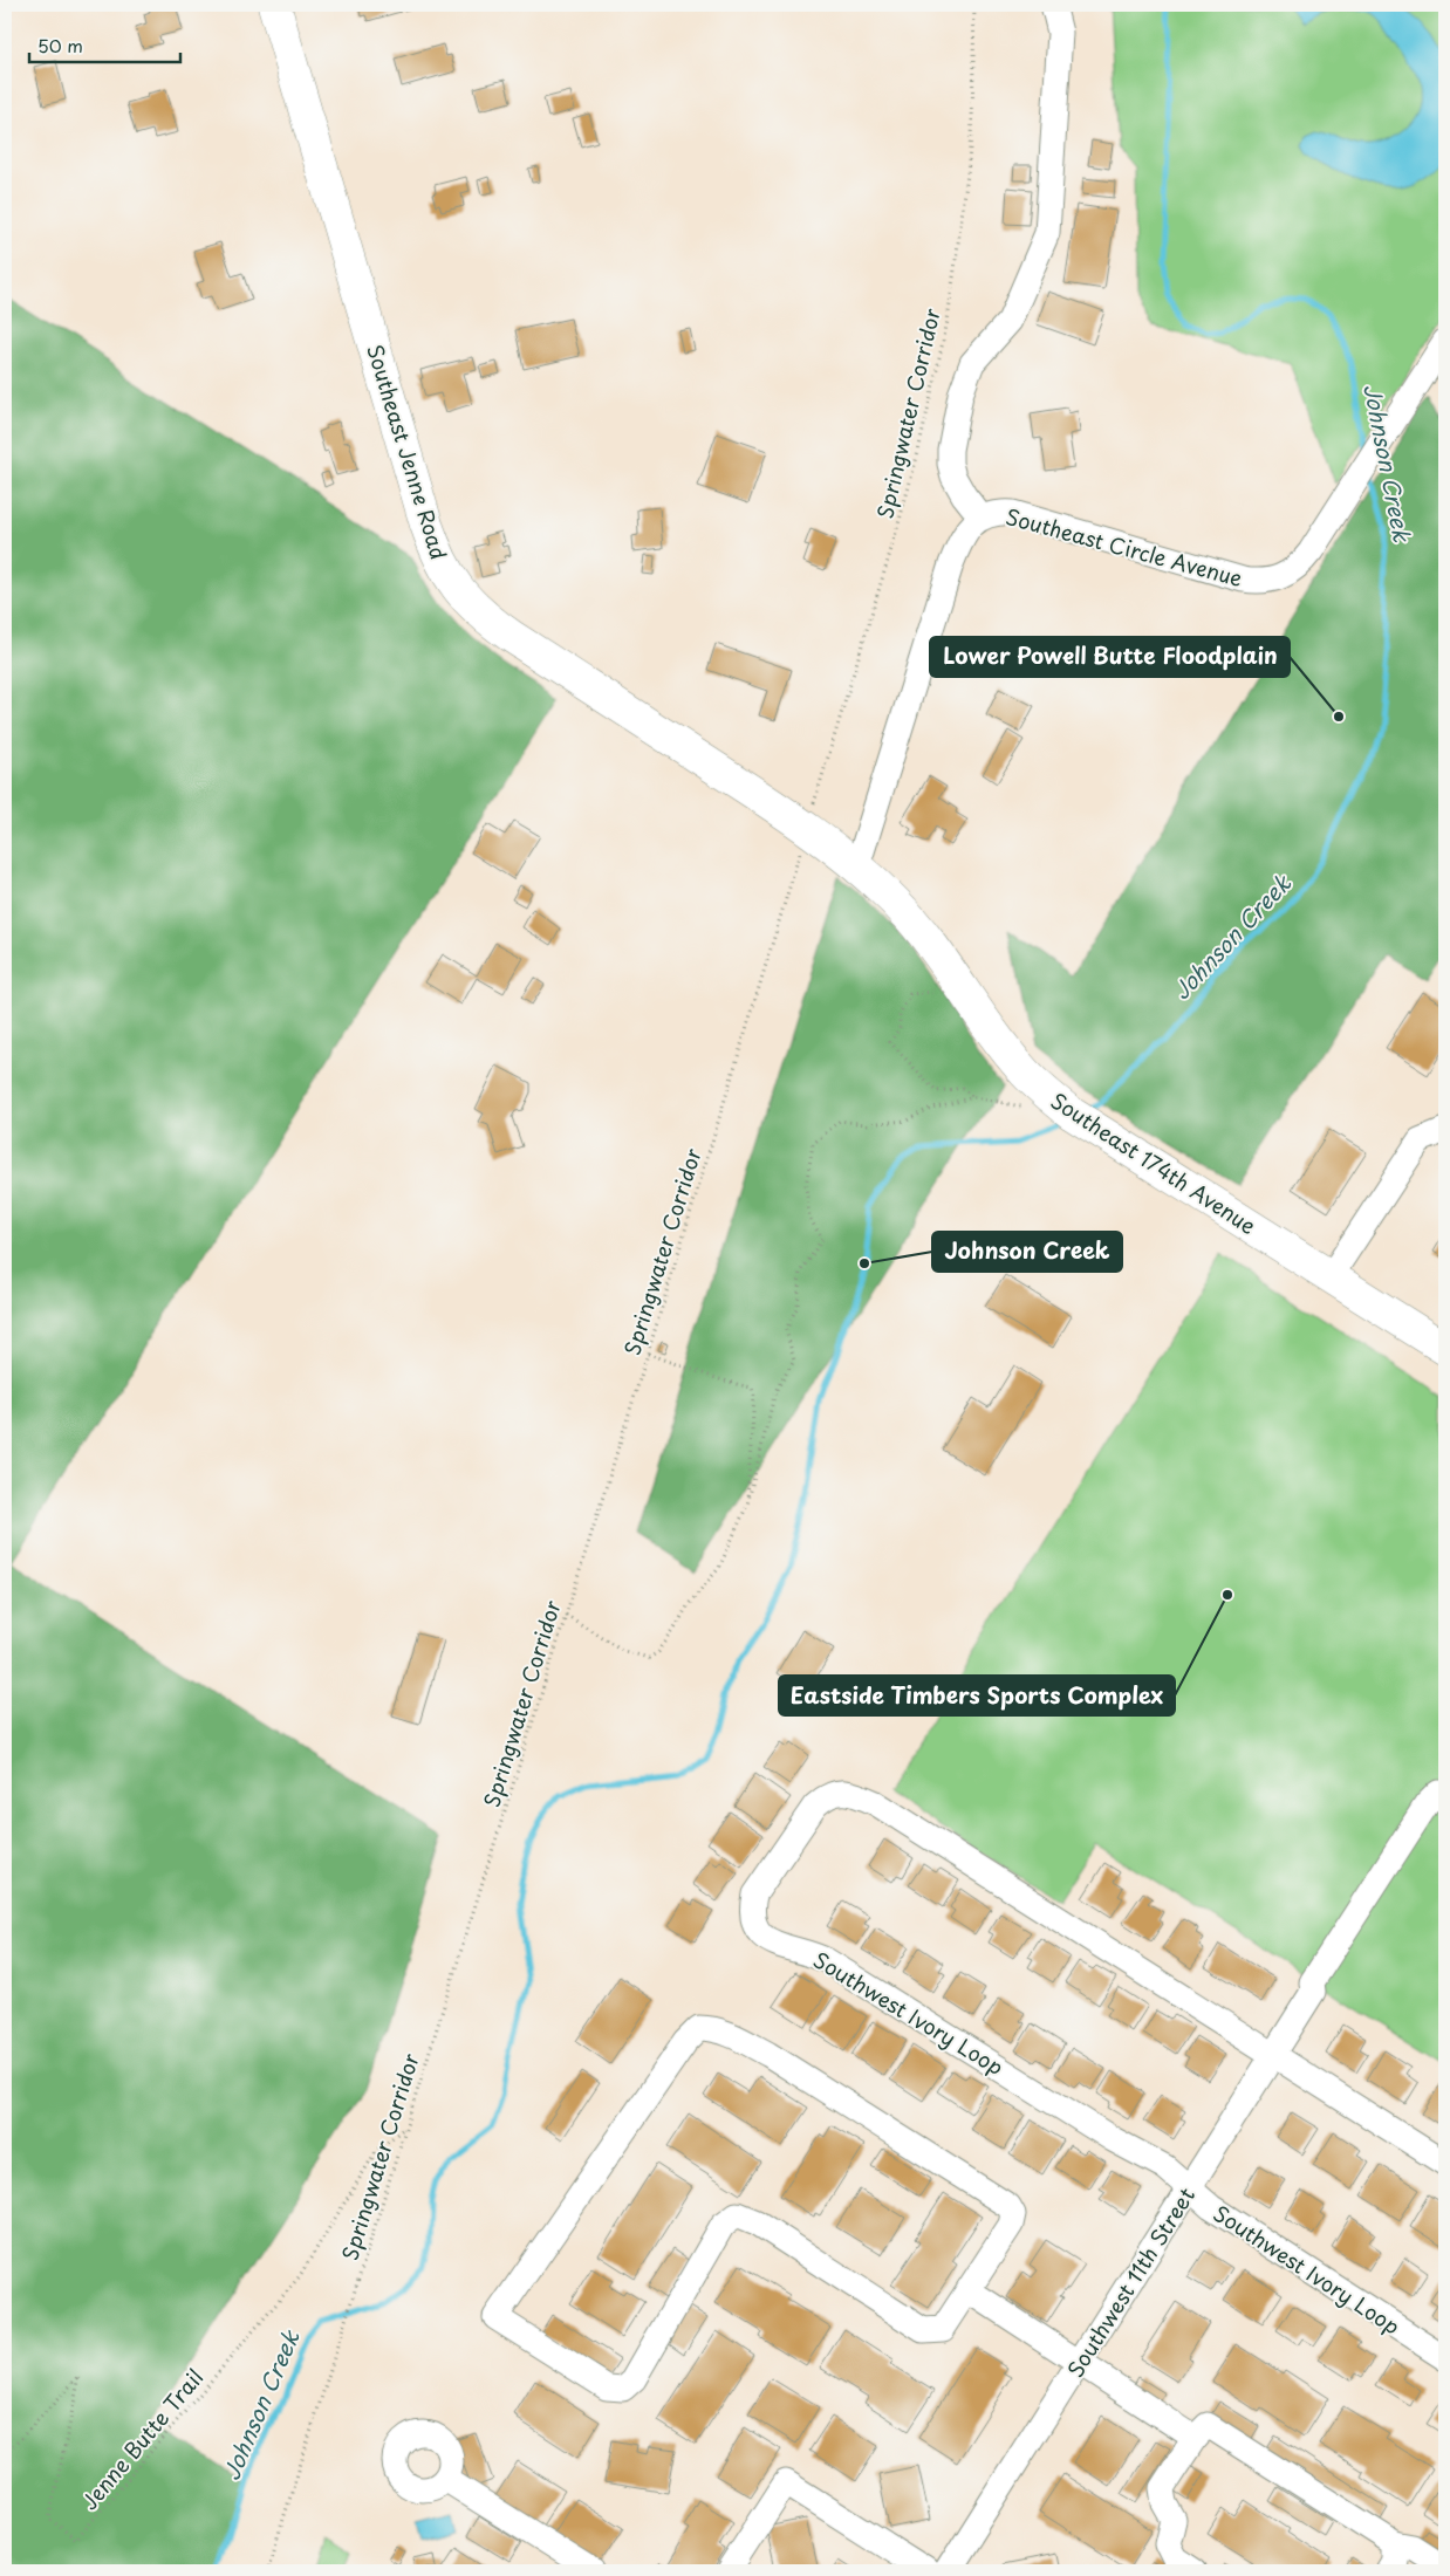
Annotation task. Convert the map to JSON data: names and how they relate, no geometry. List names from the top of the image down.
{
  "streets": {
    "main road": ["Southeast Jenne Road", "Southeast 174th Avenue"],
    "street": ["Southeast Circle Avenue", "Southwest Ivory Loop", "Southwest 11th Street"],
    "path": ["Springwater Corridor", "Jenne Butte Trail"]
  },
  "crossings": [
    ["Springwater Corridor", "Southeast Jenne Road"],
    ["Springwater Corridor", "Southeast 174th Avenue"],
    ["Springwater Corridor", "Jenne Butte Trail"],
    ["Southeast Jenne Road", "Southeast 174th Avenue"],
    ["Southeast Circle Avenue", "Southeast 174th Avenue"],
    ["Southwest Ivory Loop", "Southwest 11th Street"]
  ],
  "water": ["Johnson Creek"],
  "places": ["Lower Powell Butte Floodplain", "Johnson Creek", "Eastside Timbers Sports Complex"],
  "scale_bar": "50 m"
}
